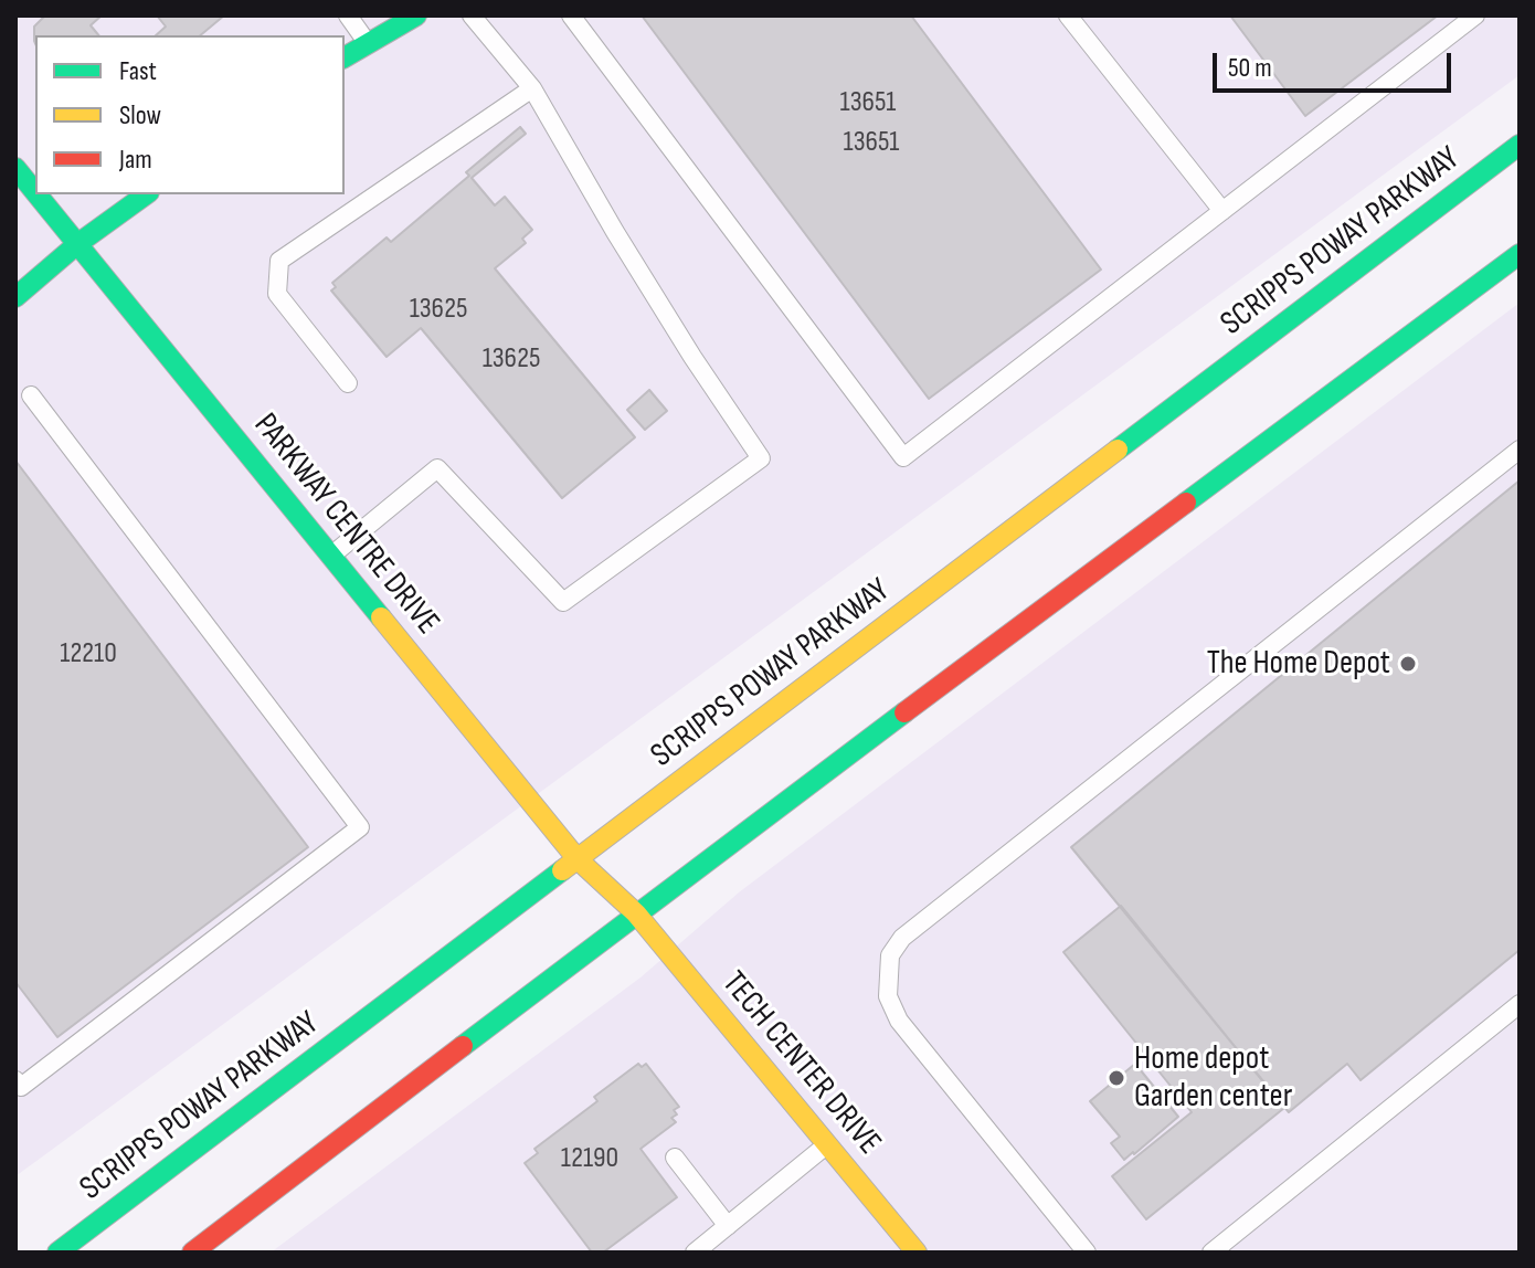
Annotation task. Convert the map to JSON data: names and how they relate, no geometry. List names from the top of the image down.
{
  "streets": {
    "main road": ["SCRIPPS POWAY PARKWAY", "PARKWAY CENTRE DRIVE", "TECH CENTER DRIVE"]
  },
  "crossings": [
    ["SCRIPPS POWAY PARKWAY", "PARKWAY CENTRE DRIVE"],
    ["PARKWAY CENTRE DRIVE", "TECH CENTER DRIVE"]
  ],
  "places": ["The Home Depot", "Home depot Garden center"],
  "house_numbers": [
    "13651",
    "13651",
    "13625",
    "13625",
    "12210",
    "12190"
  ],
  "legend": ["Fast", "Slow", "Jam"],
  "scale_bar": "50 m"
}
